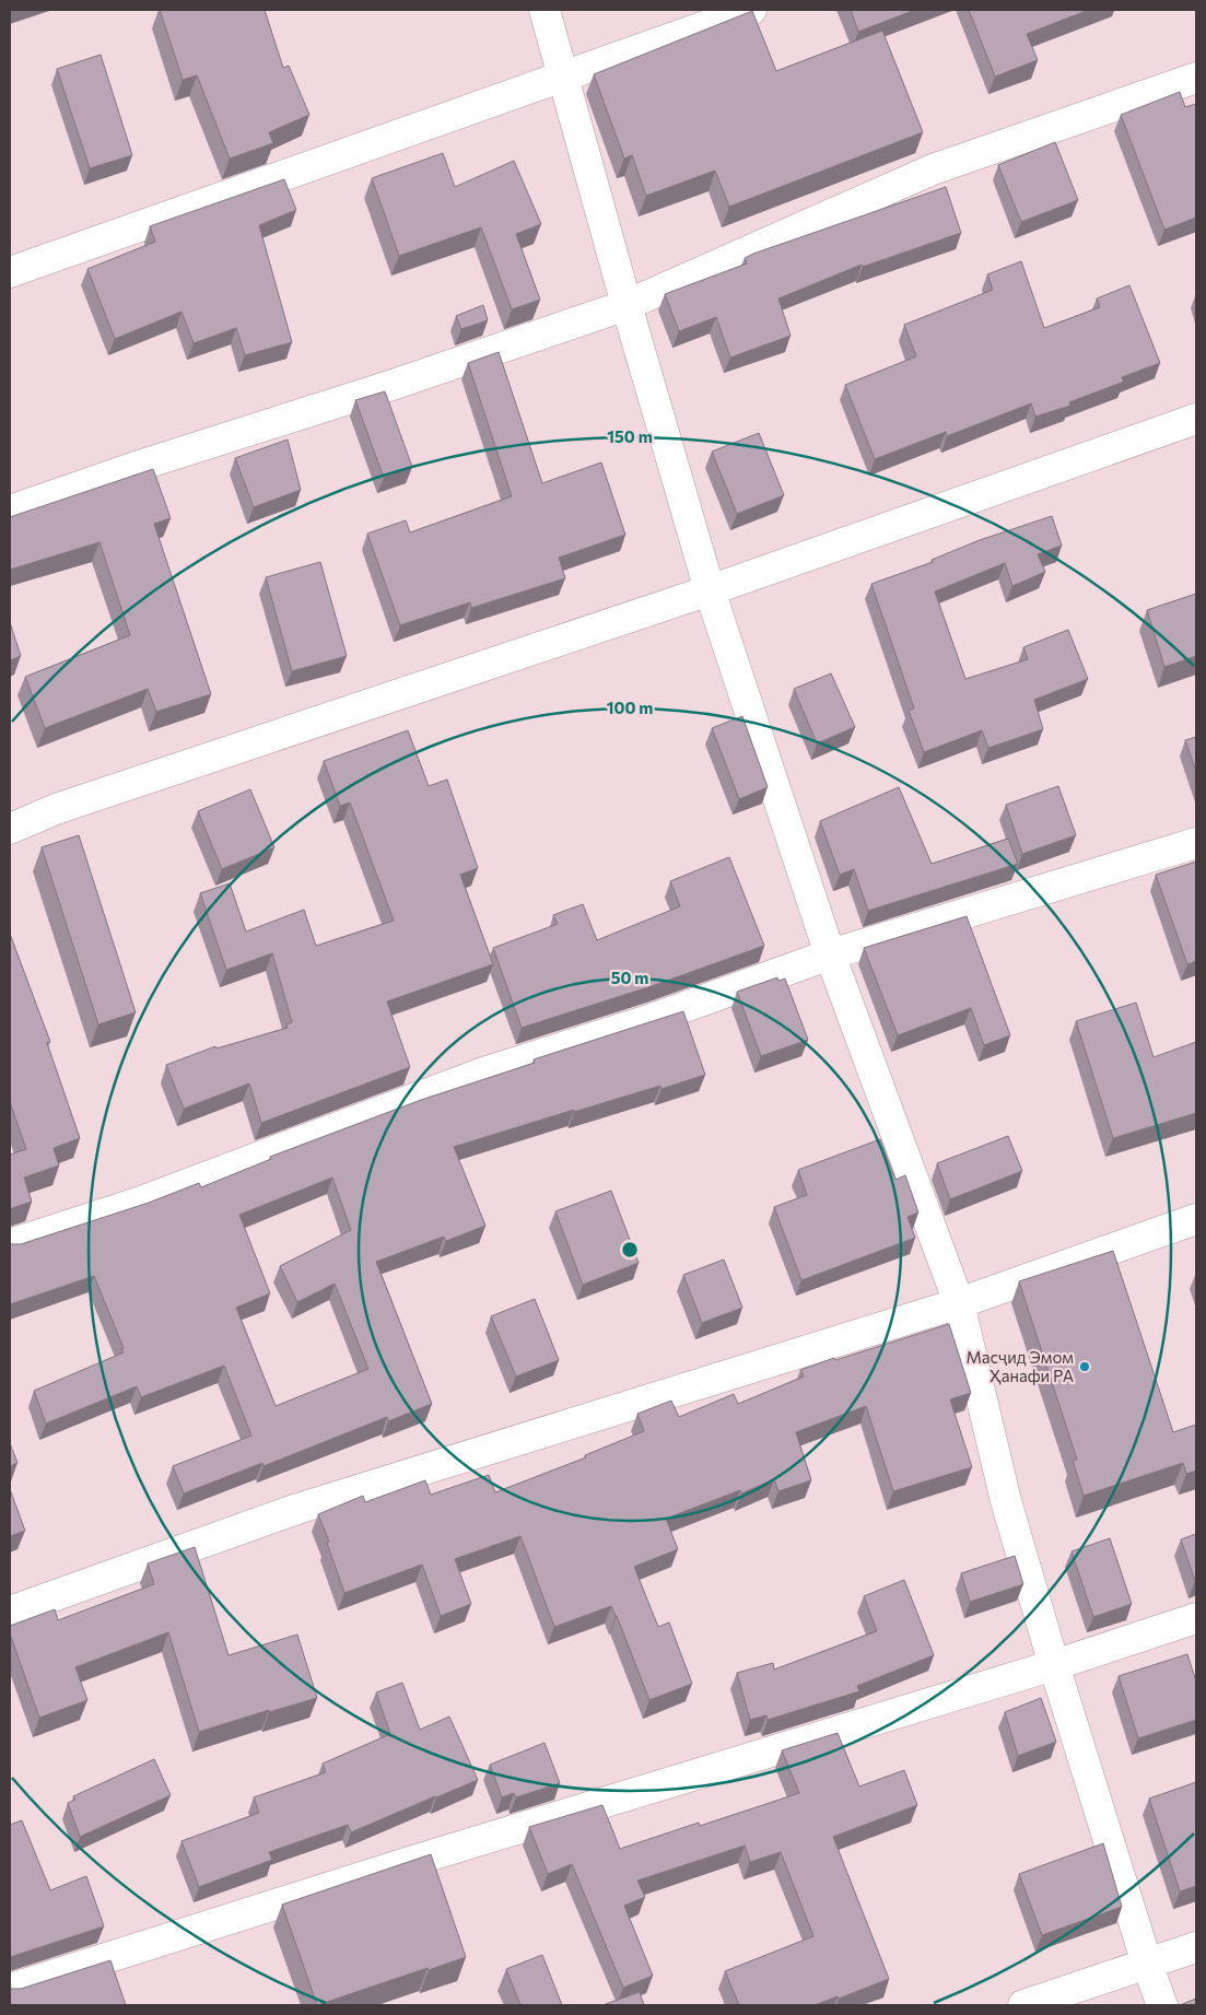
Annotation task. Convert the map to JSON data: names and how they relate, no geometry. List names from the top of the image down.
{
  "places": ["Масҷид Эмом Ҳанафи РА"],
  "rings": ["150 m", "100 m", "50 m"]
}
